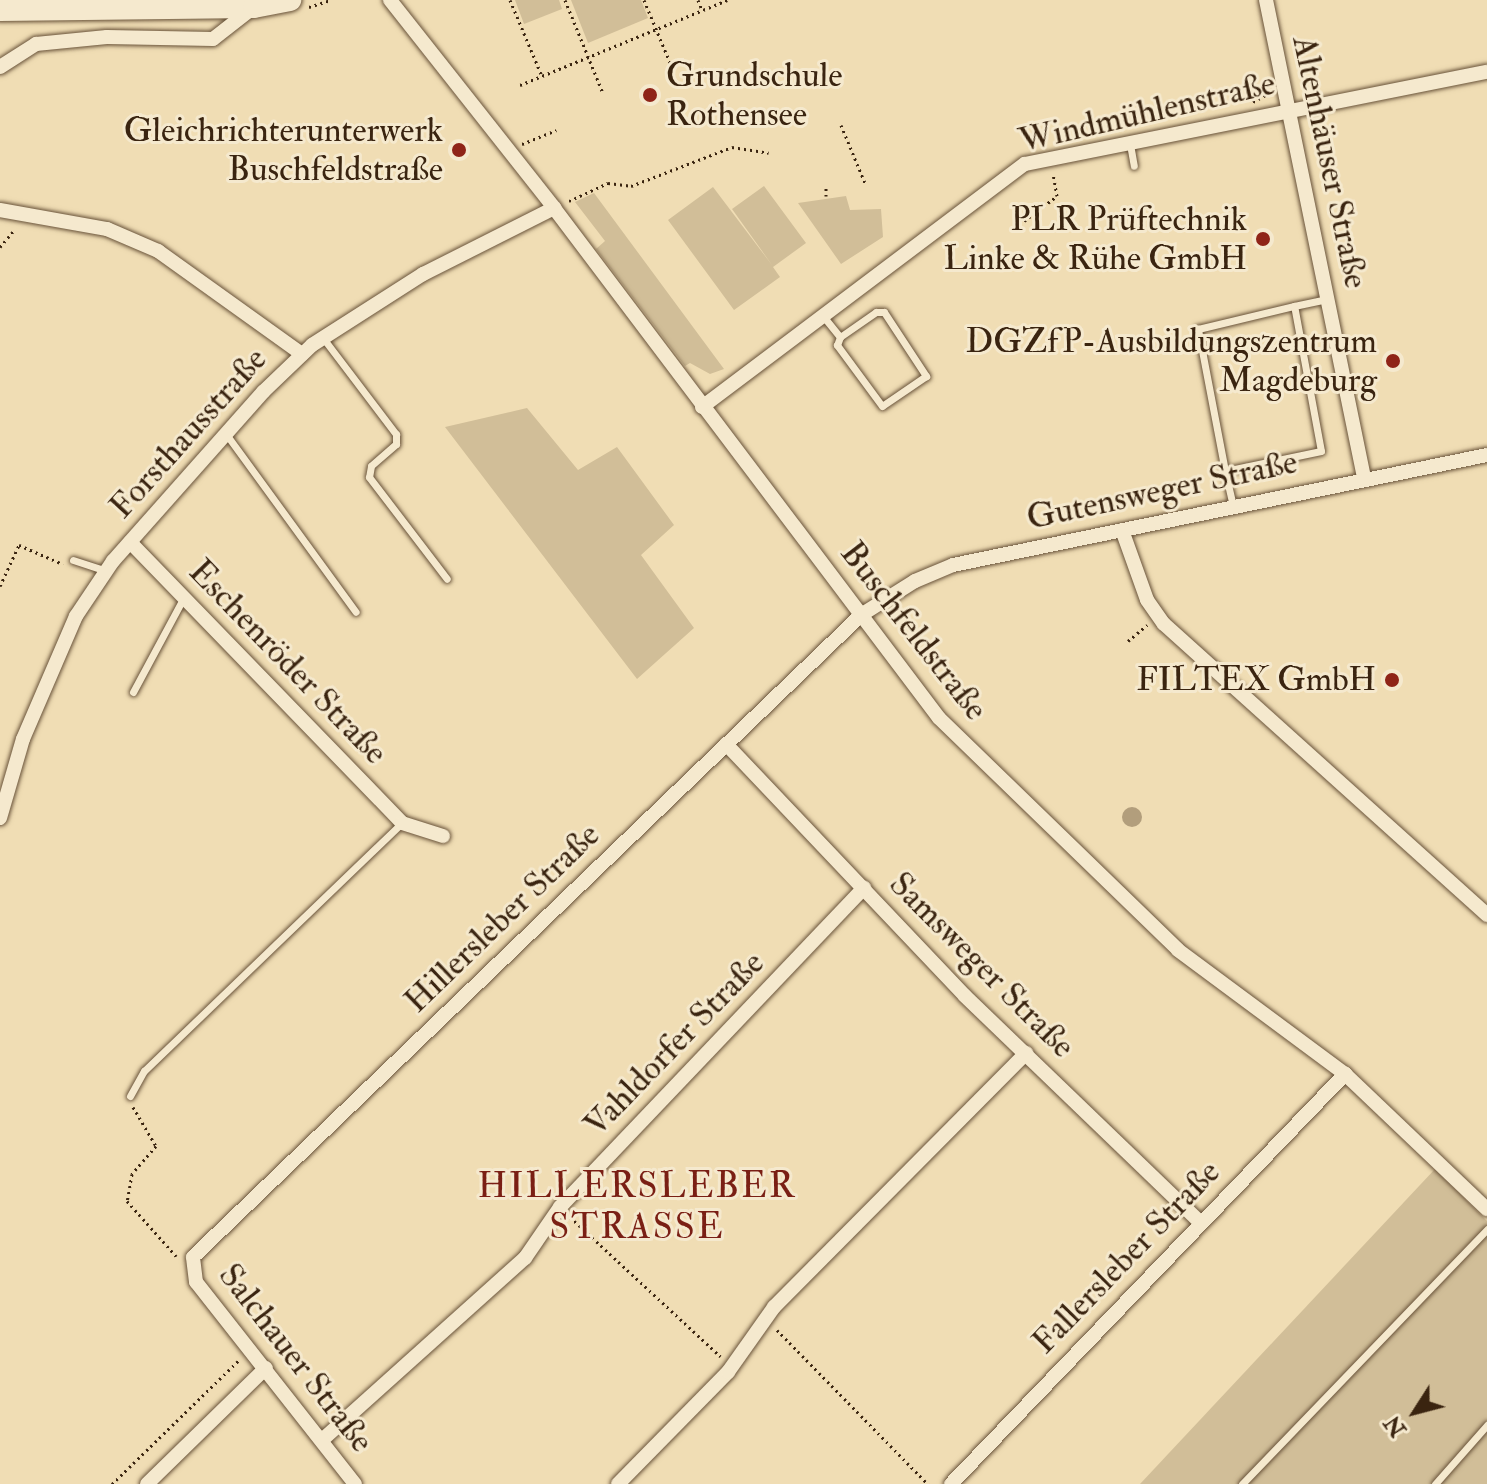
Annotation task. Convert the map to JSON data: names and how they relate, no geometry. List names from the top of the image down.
{
  "streets": {
    "street": [
      "Windmühlenstraße",
      "Altenhäuser Straße",
      "Forsthausstraße",
      "Gutensweger Straße",
      "Buschfeldstraße",
      "Eschenröder Straße",
      "Hillersleber Straße",
      "Samsweger Straße",
      "Vahldorfer Straße",
      "Fallersleber Straße",
      "Salchauer Straße"
    ]
  },
  "crossings": [
    ["Windmühlenstraße", "Altenhäuser Straße"],
    ["Windmühlenstraße", "Buschfeldstraße"],
    ["Altenhäuser Straße", "Gutensweger Straße"],
    ["Forsthausstraße", "Buschfeldstraße"],
    ["Forsthausstraße", "Eschenröder Straße"],
    ["Gutensweger Straße", "Buschfeldstraße"],
    ["Gutensweger Straße", "Hillersleber Straße"],
    ["Buschfeldstraße", "Hillersleber Straße"],
    ["Buschfeldstraße", "Fallersleber Straße"],
    ["Hillersleber Straße", "Samsweger Straße"],
    ["Hillersleber Straße", "Salchauer Straße"],
    ["Samsweger Straße", "Vahldorfer Straße"],
    ["Samsweger Straße", "Fallersleber Straße"],
    ["Vahldorfer Straße", "Salchauer Straße"]
  ],
  "districts": ["HILLERSLEBER STRASSE"],
  "places": [
    "Grundschule Rothensee",
    "Gleichrichterunterwerk Buschfeldstraße",
    "PLR Prüftechnik Linke & Rühe GmbH",
    "DGZfP-Ausbildungszentrum Magdeburg",
    "FILTEX GmbH"
  ],
  "north": "bottom left"
}
